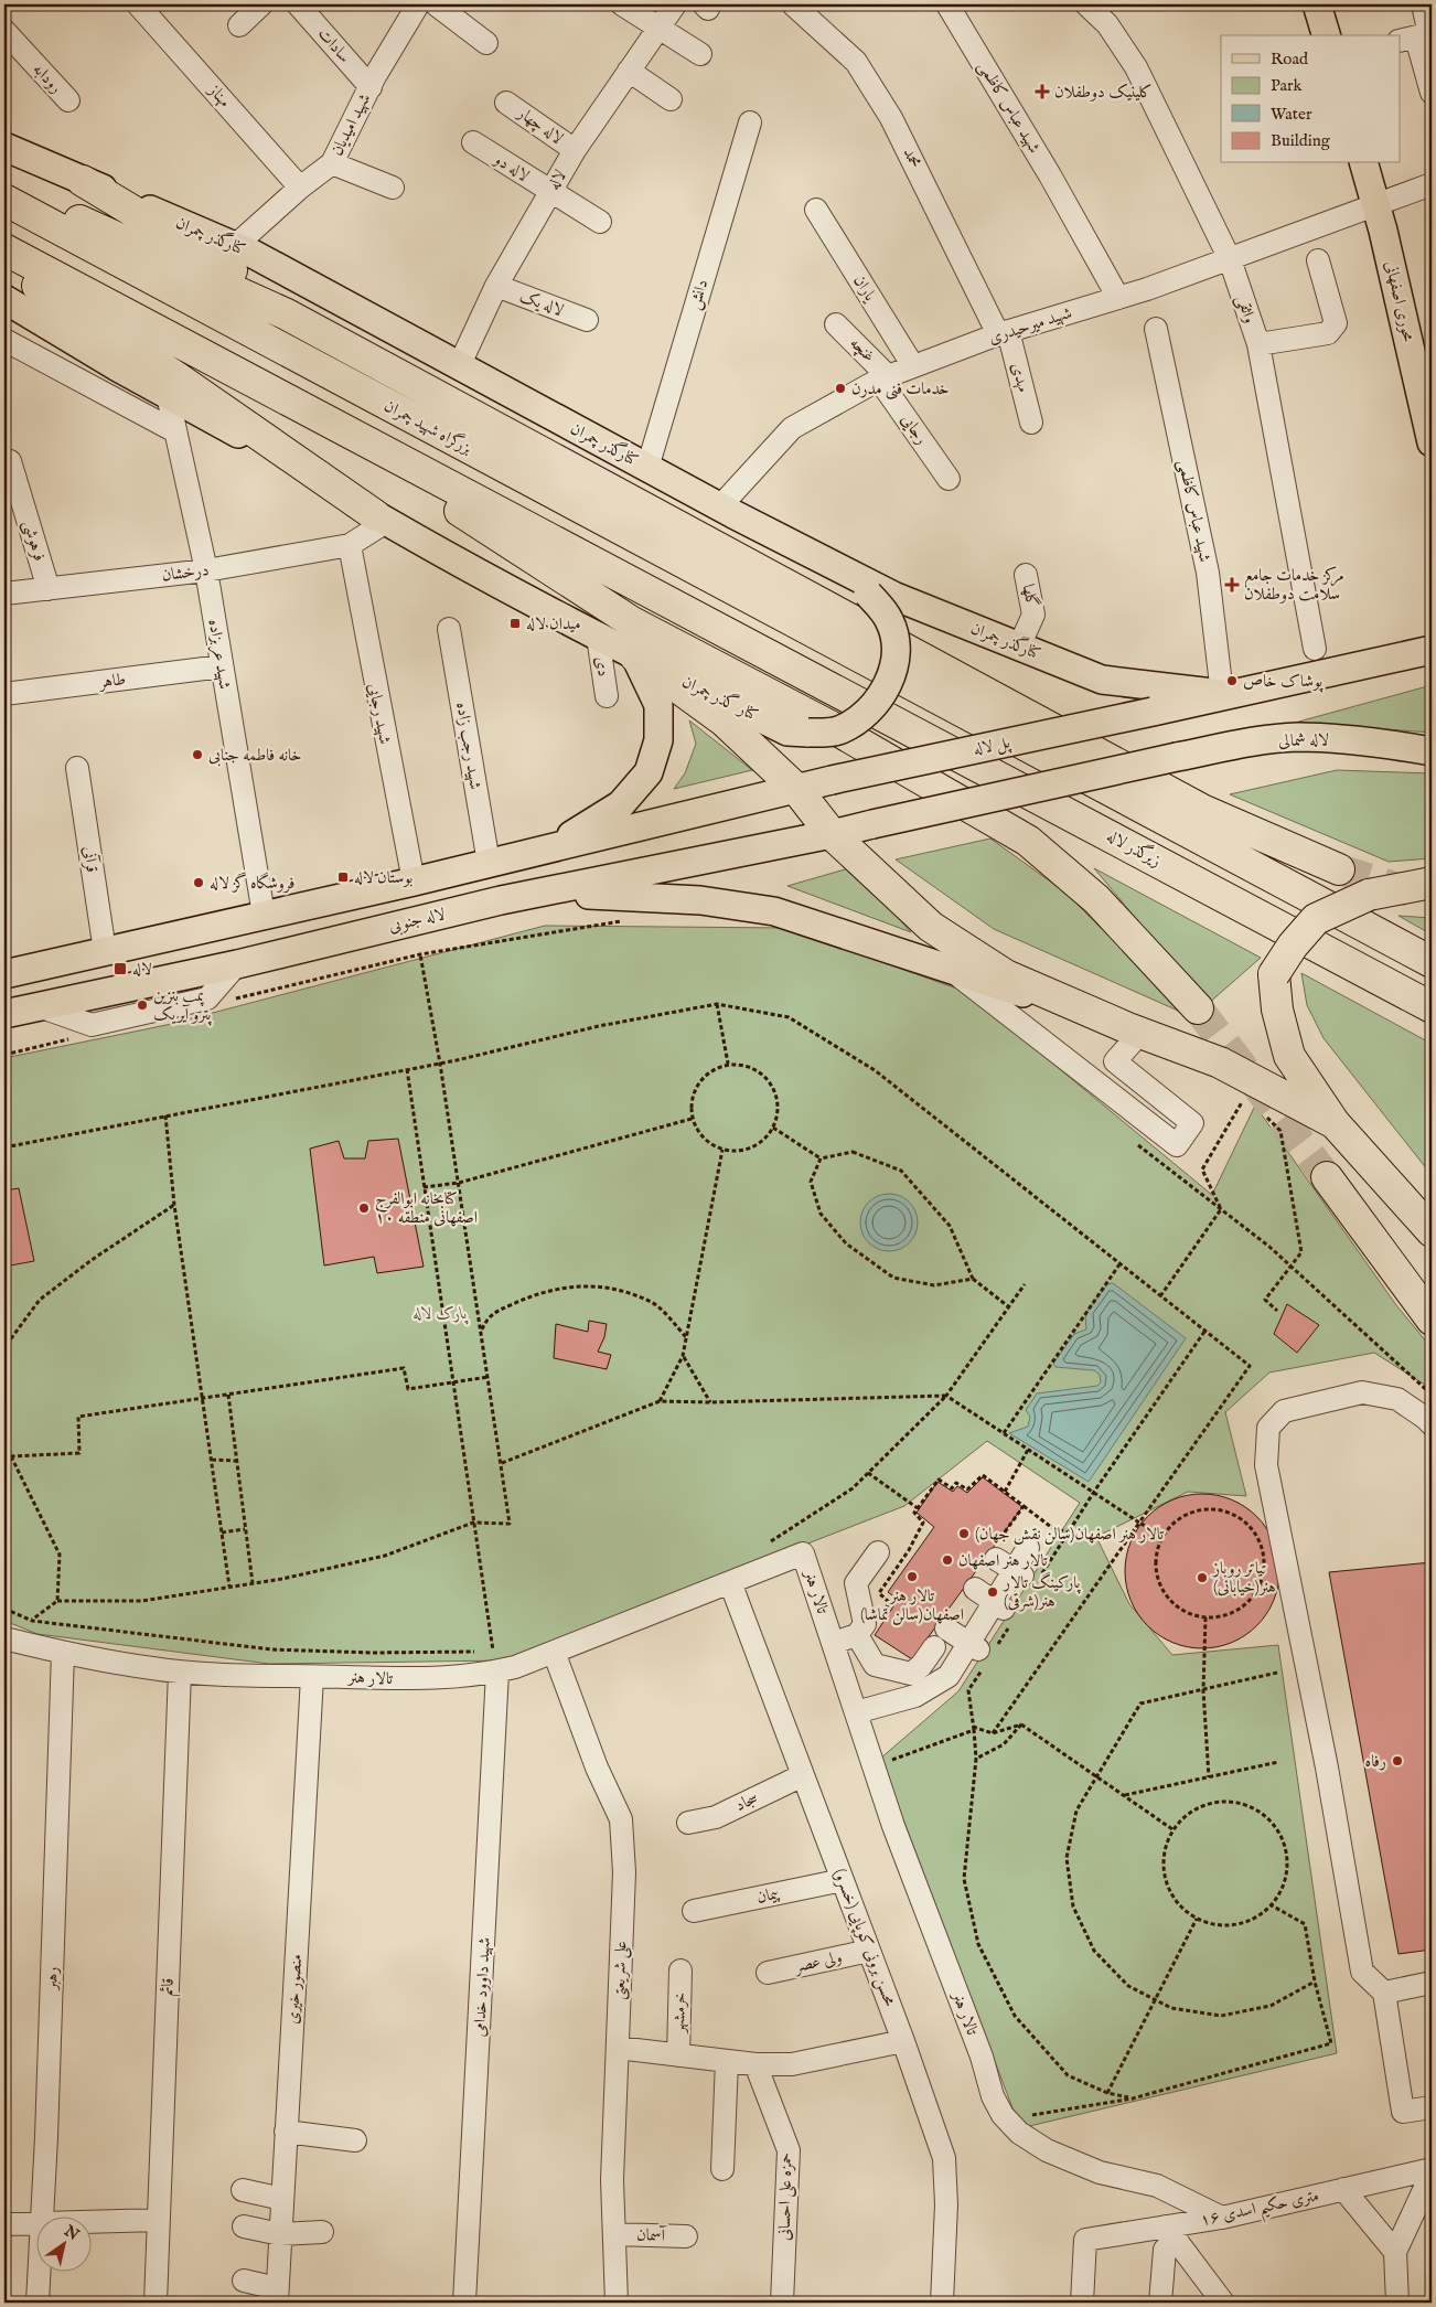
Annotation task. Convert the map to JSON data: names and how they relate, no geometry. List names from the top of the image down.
{
  "streets": {
    "highway": ["بزرگراه شهید چمران", "زیرگذر لاله"],
    "main road": [
      "کنارگذر چمران",
      "محوری اصفهانی",
      "کنار گذر چمران",
      "لاله شمالی",
      "پل لاله",
      "لاله جنوبی"
    ],
    "street": [
      "سادات",
      "رودابه",
      "مهناز",
      "شهید عباس کاظمی",
      "شهید امیدیان",
      "لاله چهار",
      "محمد",
      "لاله دو",
      "لاله",
      "یاران",
      "دانش",
      "لاله یک",
      "واثقی",
      "شهید میرحیدری",
      "غنچه",
      "مهدی",
      "رجایی",
      "فرهوشی",
      "درخشان",
      "گلها",
      "شهید عربزاده",
      "دی",
      "طاهر",
      "شهید رجایی",
      "شهید رجب زاده",
      "قرآنی",
      "تالار هنر",
      "سجاد",
      "پیمان",
      "محسن برونی کوپایی (خسرو)",
      "ولی عصر",
      "علی شریعتی",
      "رهبر",
      "قائم",
      "شهید داوود خدامی",
      "منصور خیری",
      "خرمشهر",
      "حمزه علی احسانی",
      "۱۶ متری حکیم اسدی",
      "آسمان"
    ]
  },
  "crossings": [
    ["سادات", "شهید امیدیان"],
    ["مهناز", "شهید امیدیان"],
    ["شهید عباس کاظمی", "کنارگذر چمران"],
    ["شهید عباس کاظمی", "شهید میرحیدری"],
    ["شهید عباس کاظمی", "پل لاله"],
    ["شهید امیدیان", "کنارگذر چمران"],
    ["لاله چهار", "لاله"],
    ["محمد", "شهید میرحیدری"],
    ["محمد", "مهدی"],
    ["لاله دو", "لاله"],
    ["لاله", "کنارگذر چمران"],
    ["لاله", "لاله یک"],
    ["کنارگذر چمران", "دانش"],
    ["کنارگذر چمران", "شهید میرحیدری"],
    ["کنارگذر چمران", "گلها"],
    ["کنارگذر چمران", "کنار گذر چمران"],
    ["کنارگذر چمران", "پل لاله"],
    ["یاران", "شهید میرحیدری"],
    ["محوری اصفهانی", "شهید میرحیدری"],
    ["واثقی", "شهید میرحیدری"],
    ["شهید میرحیدری", "غنچه"],
    ["شهید میرحیدری", "مهدی"],
    ["شهید میرحیدری", "رجایی"],
    ["غنچه", "رجایی"],
    ["فرهوشی", "درخشان"],
    ["درخشان", "شهید عربزاده"],
    ["درخشان", "شهید رجایی"],
    ["شهید عربزاده", "طاهر"],
    ["لاله شمالی", "لاله جنوبی"],
    ["تالار هنر", "محسن برونی کوپایی (خسرو)"],
    ["تالار هنر", "علی شریعتی"],
    ["تالار هنر", "رهبر"],
    ["تالار هنر", "قائم"],
    ["تالار هنر", "شهید داوود خدامی"],
    ["تالار هنر", "منصور خیری"],
    ["تالار هنر", "۱۶ متری حکیم اسدی"],
    ["سجاد", "محسن برونی کوپایی (خسرو)"],
    ["پیمان", "محسن برونی کوپایی (خسرو)"],
    ["محسن برونی کوپایی (خسرو)", "ولی عصر"],
    ["علی شریعتی", "آسمان"]
  ],
  "parks": ["پارک لاله"],
  "places": {
    "health": ["کلینیک دوطفلان", "مرکز خدمات جامع سلامت دوطفلان"],
    "other": [
      "خدمات فنی مدرن",
      "پوشاک خاص",
      "خانه فاطمه جنابی",
      "فروشگاه گز لاله",
      "پمپ بنزین پترو آیریک",
      "کتابخانه ابوالفرج اصفهانی منطقه ۱۰",
      "تالار هنر اصفهان(سالن نقش جهان)",
      "تالار هنر اصفهان",
      "تالار هنر اصفهان(سالن تماشا)",
      "تیاتر روباز هنر(خیابانی)",
      "پارکینگ تالار هنر(شرقی)",
      "رفاه"
    ],
    "transit": ["میدان لاله", "بوستان لاله", "لاله"]
  },
  "legend": [
    "Road",
    "Park",
    "Water",
    "Building"
  ],
  "north": "top right"
}
